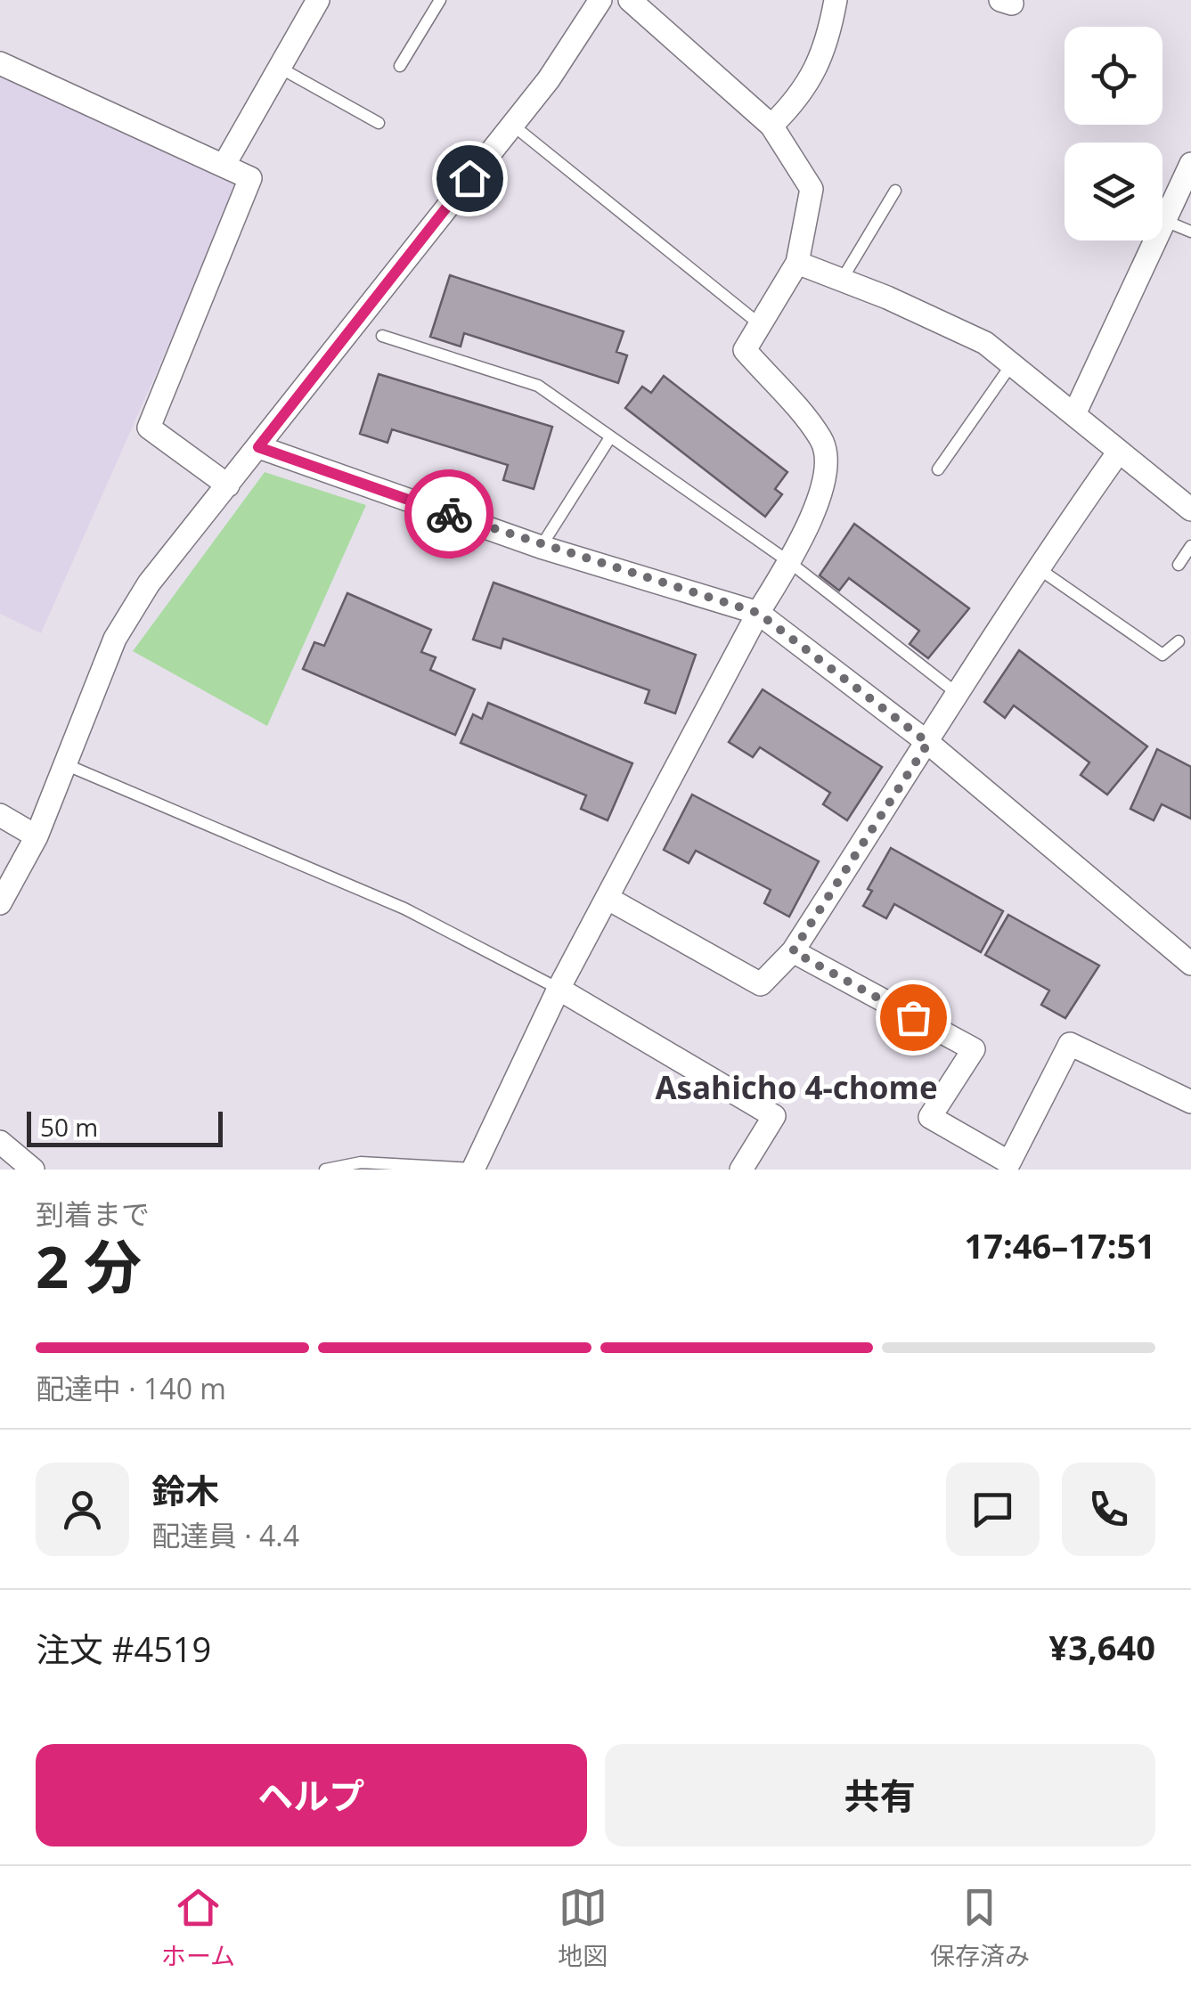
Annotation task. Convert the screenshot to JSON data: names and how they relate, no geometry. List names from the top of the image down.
{
  "districts": ["Asahicho 4-chome"],
  "scale_bar": "50 m",
  "page": {
    "scale": "50 m",
    "heading": ["2 分", "到着まで", "17:46–17:51"],
    "panel": [
      "鈴木",
      "配達員 · 4.4",
      "注文 #4519",
      "¥3,640"
    ],
    "bar": "配達中 · 140 m",
    "buttons": ["ヘルプ", "共有"],
    "tabs": ["ホーム", "地図", "保存済み"]
  }
}
